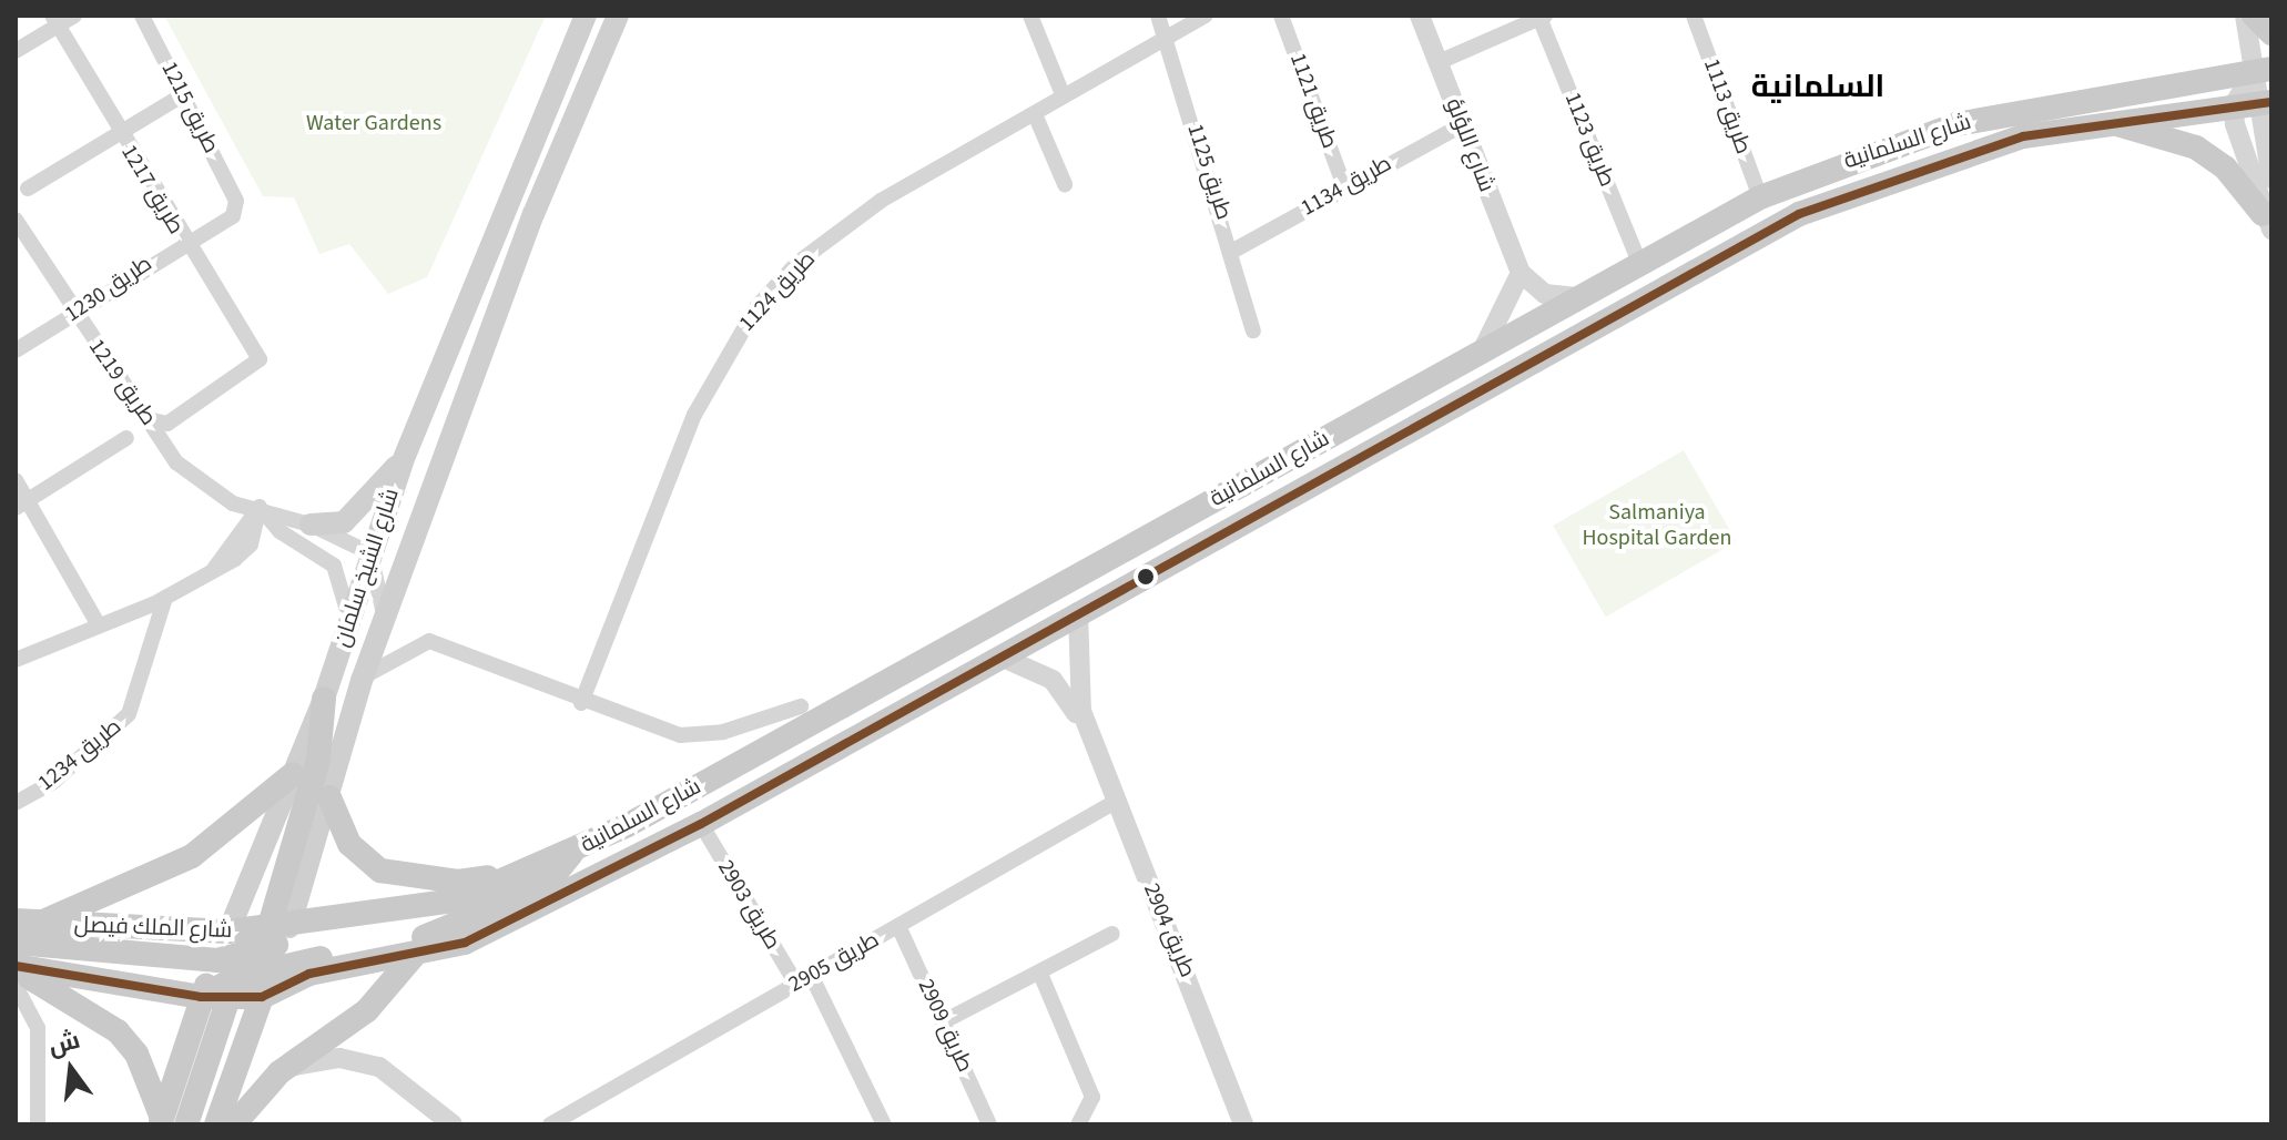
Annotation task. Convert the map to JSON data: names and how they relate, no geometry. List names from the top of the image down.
{
  "streets": {
    "main road": ["شارع السلمانية", "شارع الشيخ سلمان", "شارع الملك فيصل"],
    "street": [
      "طريق 1121",
      "طريق 1113",
      "طريق 1215",
      "طريق 1123",
      "شارع اللؤلؤ",
      "طريق 1125",
      "طريق 1134",
      "طريق 1217",
      "طريق 1230",
      "طريق 1124",
      "طريق 1219",
      "طريق 1234",
      "طريق 2903",
      "طريق 2904",
      "طريق 2905",
      "طريق 2909"
    ]
  },
  "crossings": [
    ["طريق 1121", "طريق 1134"],
    ["طريق 1113", "شارع السلمانية"],
    ["طريق 1215", "طريق 1230"],
    ["طريق 1123", "شارع السلمانية"],
    ["شارع السلمانية", "شارع الشيخ سلمان"],
    ["شارع السلمانية", "طريق 2903"],
    ["شارع السلمانية", "شارع الملك فيصل"],
    ["شارع السلمانية", "طريق 2904"],
    ["شارع اللؤلؤ", "طريق 1134"],
    ["طريق 1125", "طريق 1134"],
    ["طريق 1125", "طريق 1124"],
    ["طريق 1217", "طريق 1230"],
    ["طريق 1217", "طريق 1219"],
    ["طريق 1230", "طريق 1219"],
    ["طريق 1219", "شارع الشيخ سلمان"],
    ["شارع الشيخ سلمان", "شارع الملك فيصل"],
    ["طريق 2903", "طريق 2905"],
    ["طريق 2904", "طريق 2905"],
    ["طريق 2905", "طريق 2909"]
  ],
  "districts": ["السلمانية"],
  "parks": ["Water Gardens", "Salmaniya Hospital Garden"],
  "north": "top"
}
